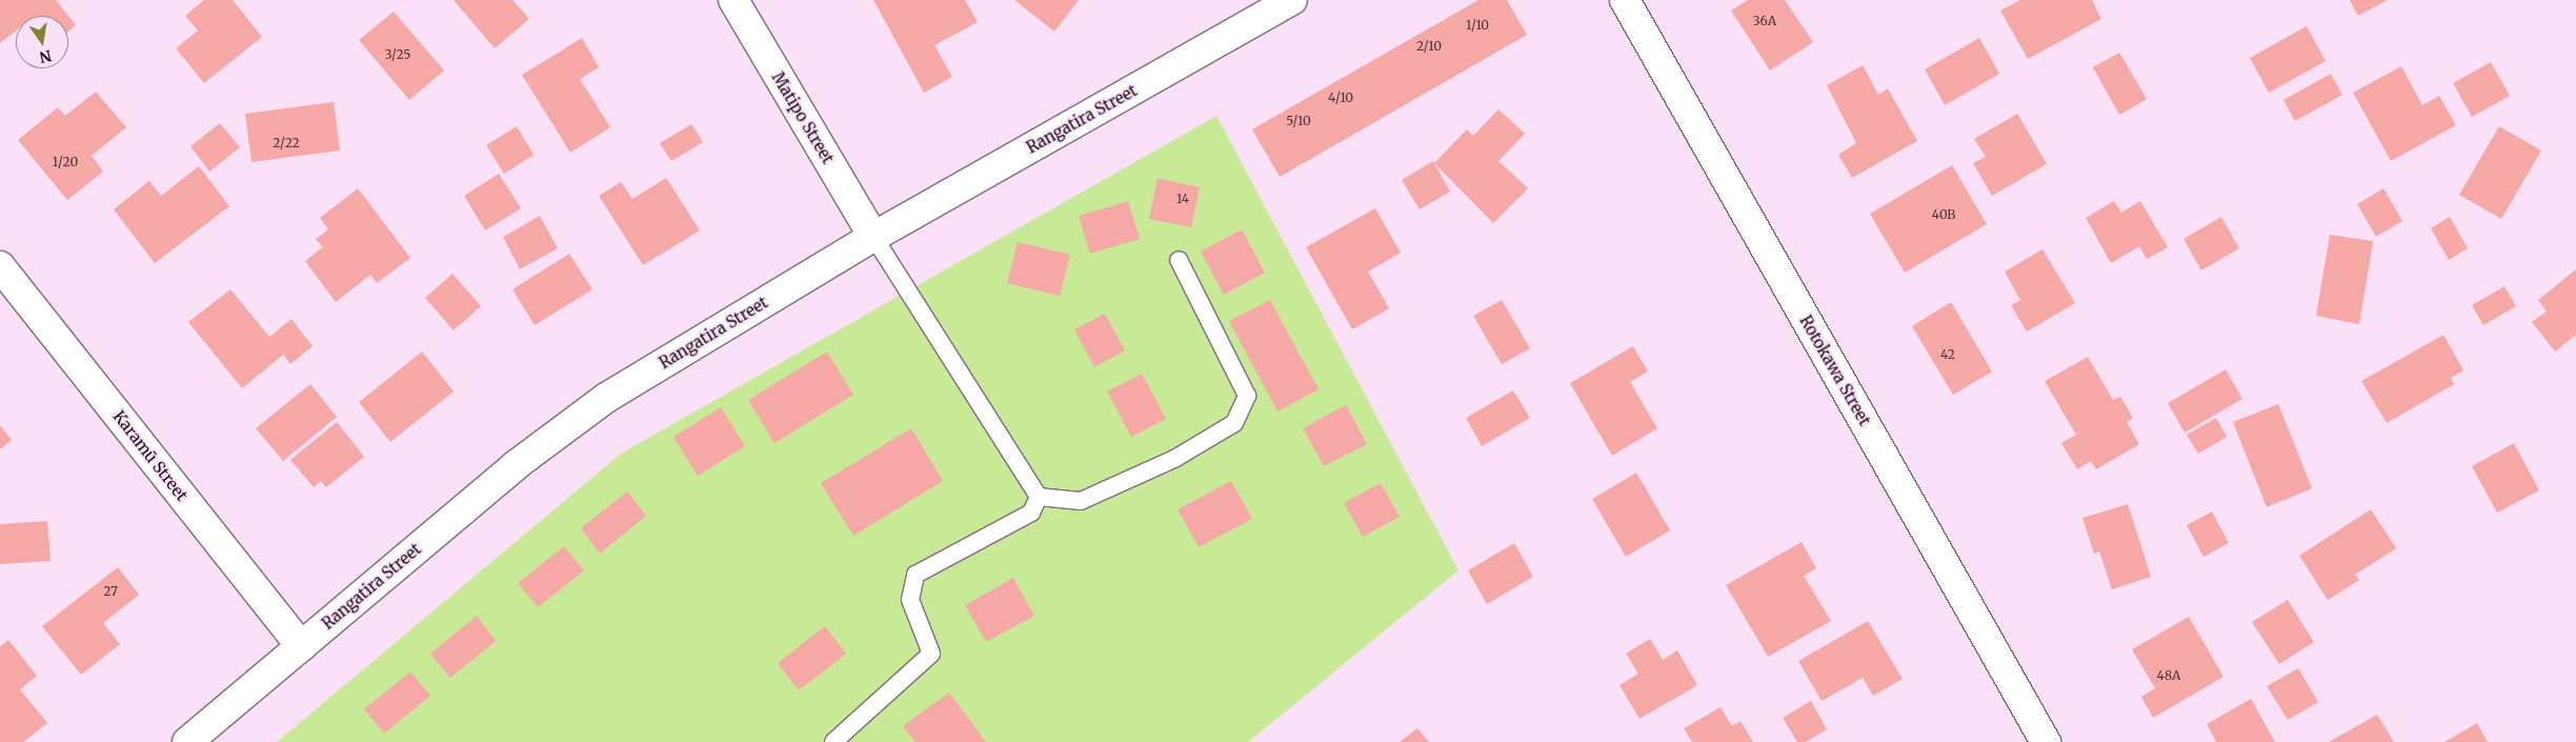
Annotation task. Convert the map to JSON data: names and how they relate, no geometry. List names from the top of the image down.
{
  "streets": {
    "street": [
      "Matipo Street",
      "Rangatira Street",
      "Rotokawa Street",
      "Karamū Street"
    ]
  },
  "crossings": [
    ["Matipo Street", "Rangatira Street"],
    ["Rangatira Street", "Karamū Street"]
  ],
  "house_numbers": [
    "36A",
    "1/10",
    "2/10",
    "3/25",
    "4/10",
    "5/10",
    "2/22",
    "1/20",
    "14",
    "40B",
    "42",
    "27",
    "48A"
  ],
  "north": "bottom"
}
